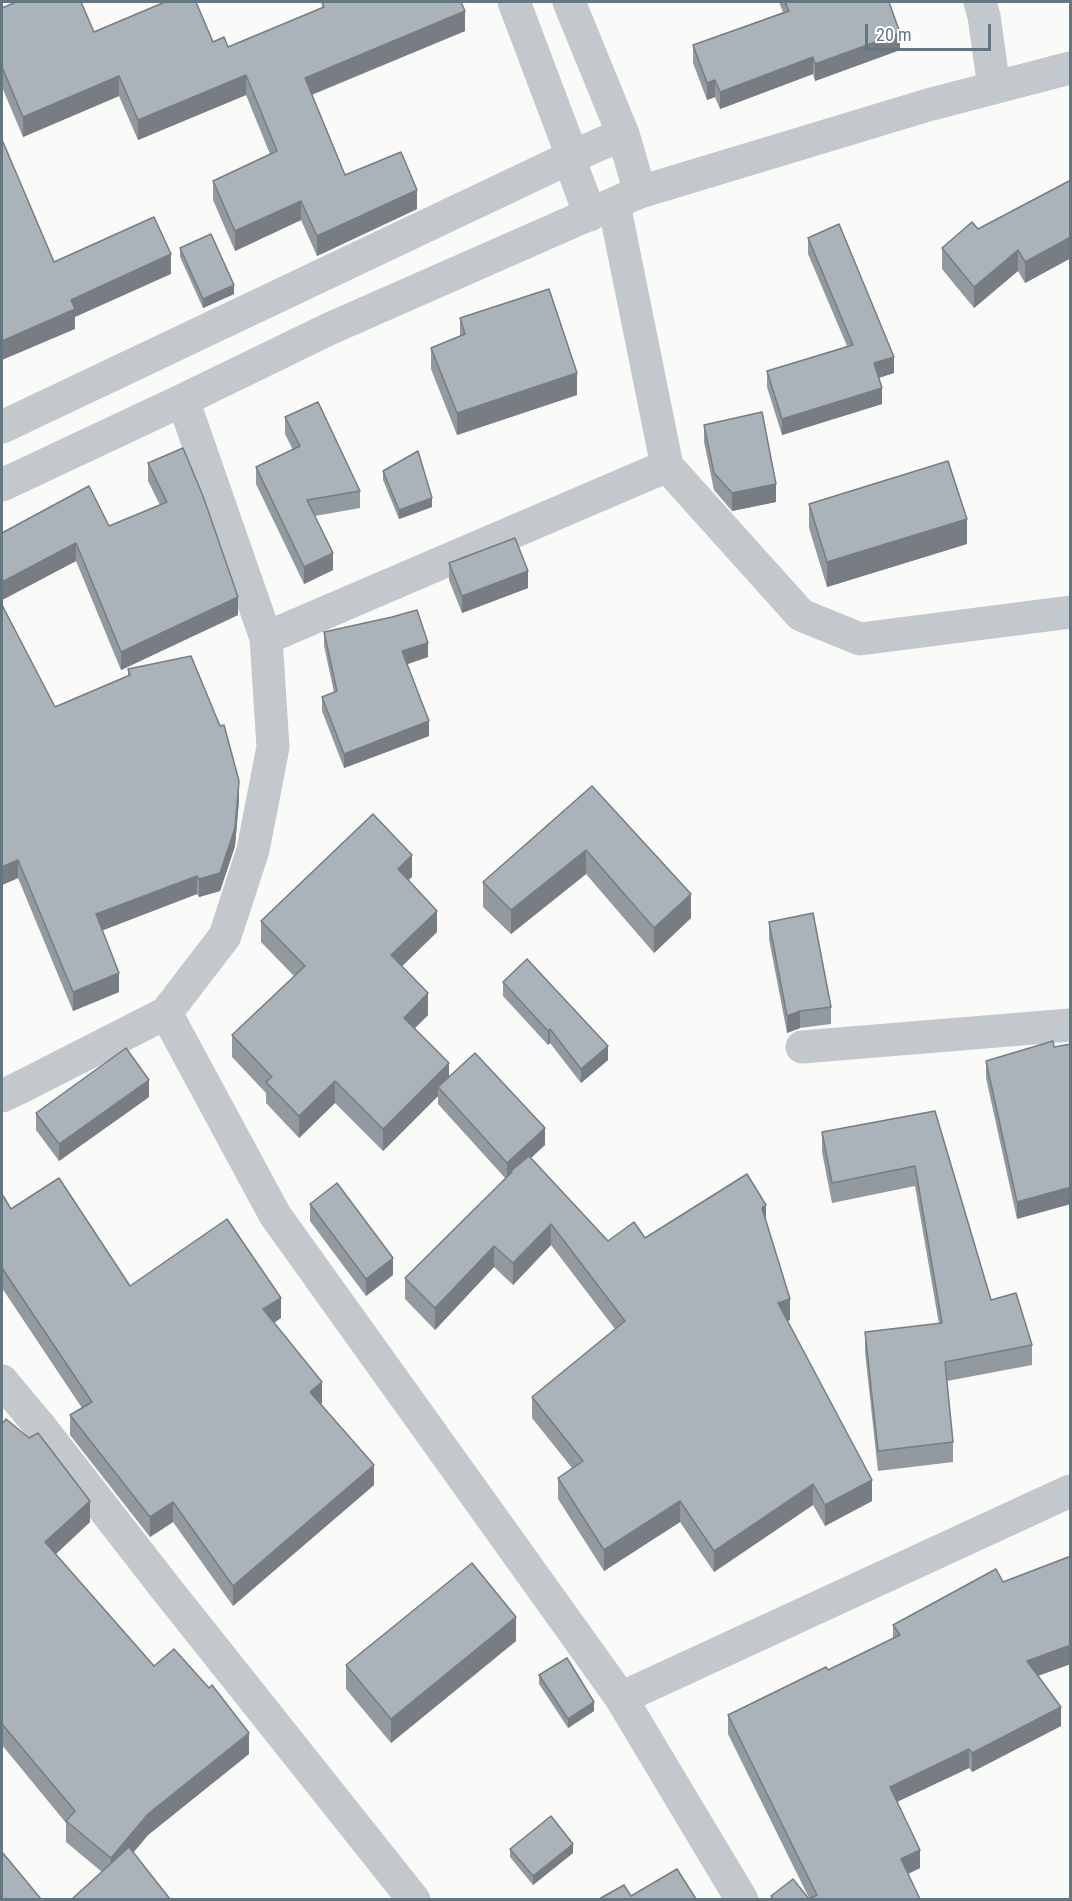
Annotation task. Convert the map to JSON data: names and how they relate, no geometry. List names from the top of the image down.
{
  "scale_bar": "20 m"
}
